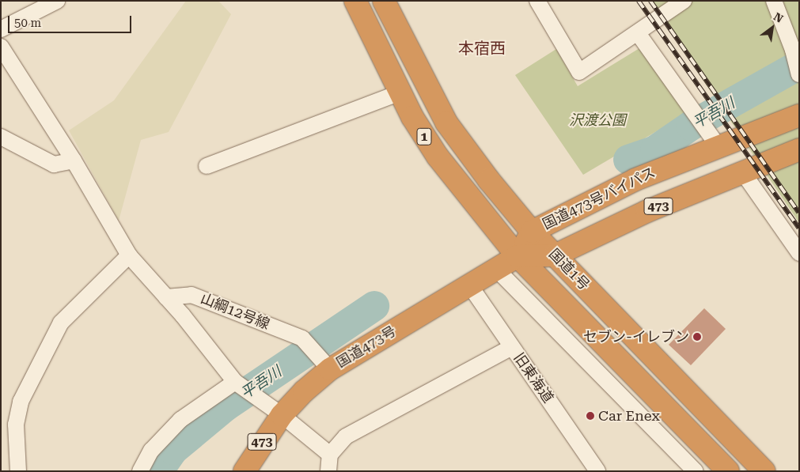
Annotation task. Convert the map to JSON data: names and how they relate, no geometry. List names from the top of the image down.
{
  "streets": {
    "highway": [
      "1",
      "国道473号バイパス",
      "473",
      "国道1号",
      "国道473号"
    ],
    "street": ["山綱12号線", "旧東海道"]
  },
  "crossings": [
    ["国道473号バイパス", "473"],
    ["国道473号バイパス", "国道1号"],
    ["国道473号バイパス", "国道473号"],
    ["473", "国道1号"],
    ["473", "国道473号"],
    ["国道1号", "国道473号"],
    ["山綱12号線", "国道473号"],
    ["国道473号", "旧東海道"]
  ],
  "districts": ["本宿西"],
  "water": ["平吾川"],
  "parks": ["沢渡公園"],
  "places": ["セブン-イレブン", "Car Enex"],
  "scale_bar": "50 m",
  "north": "top right"
}
